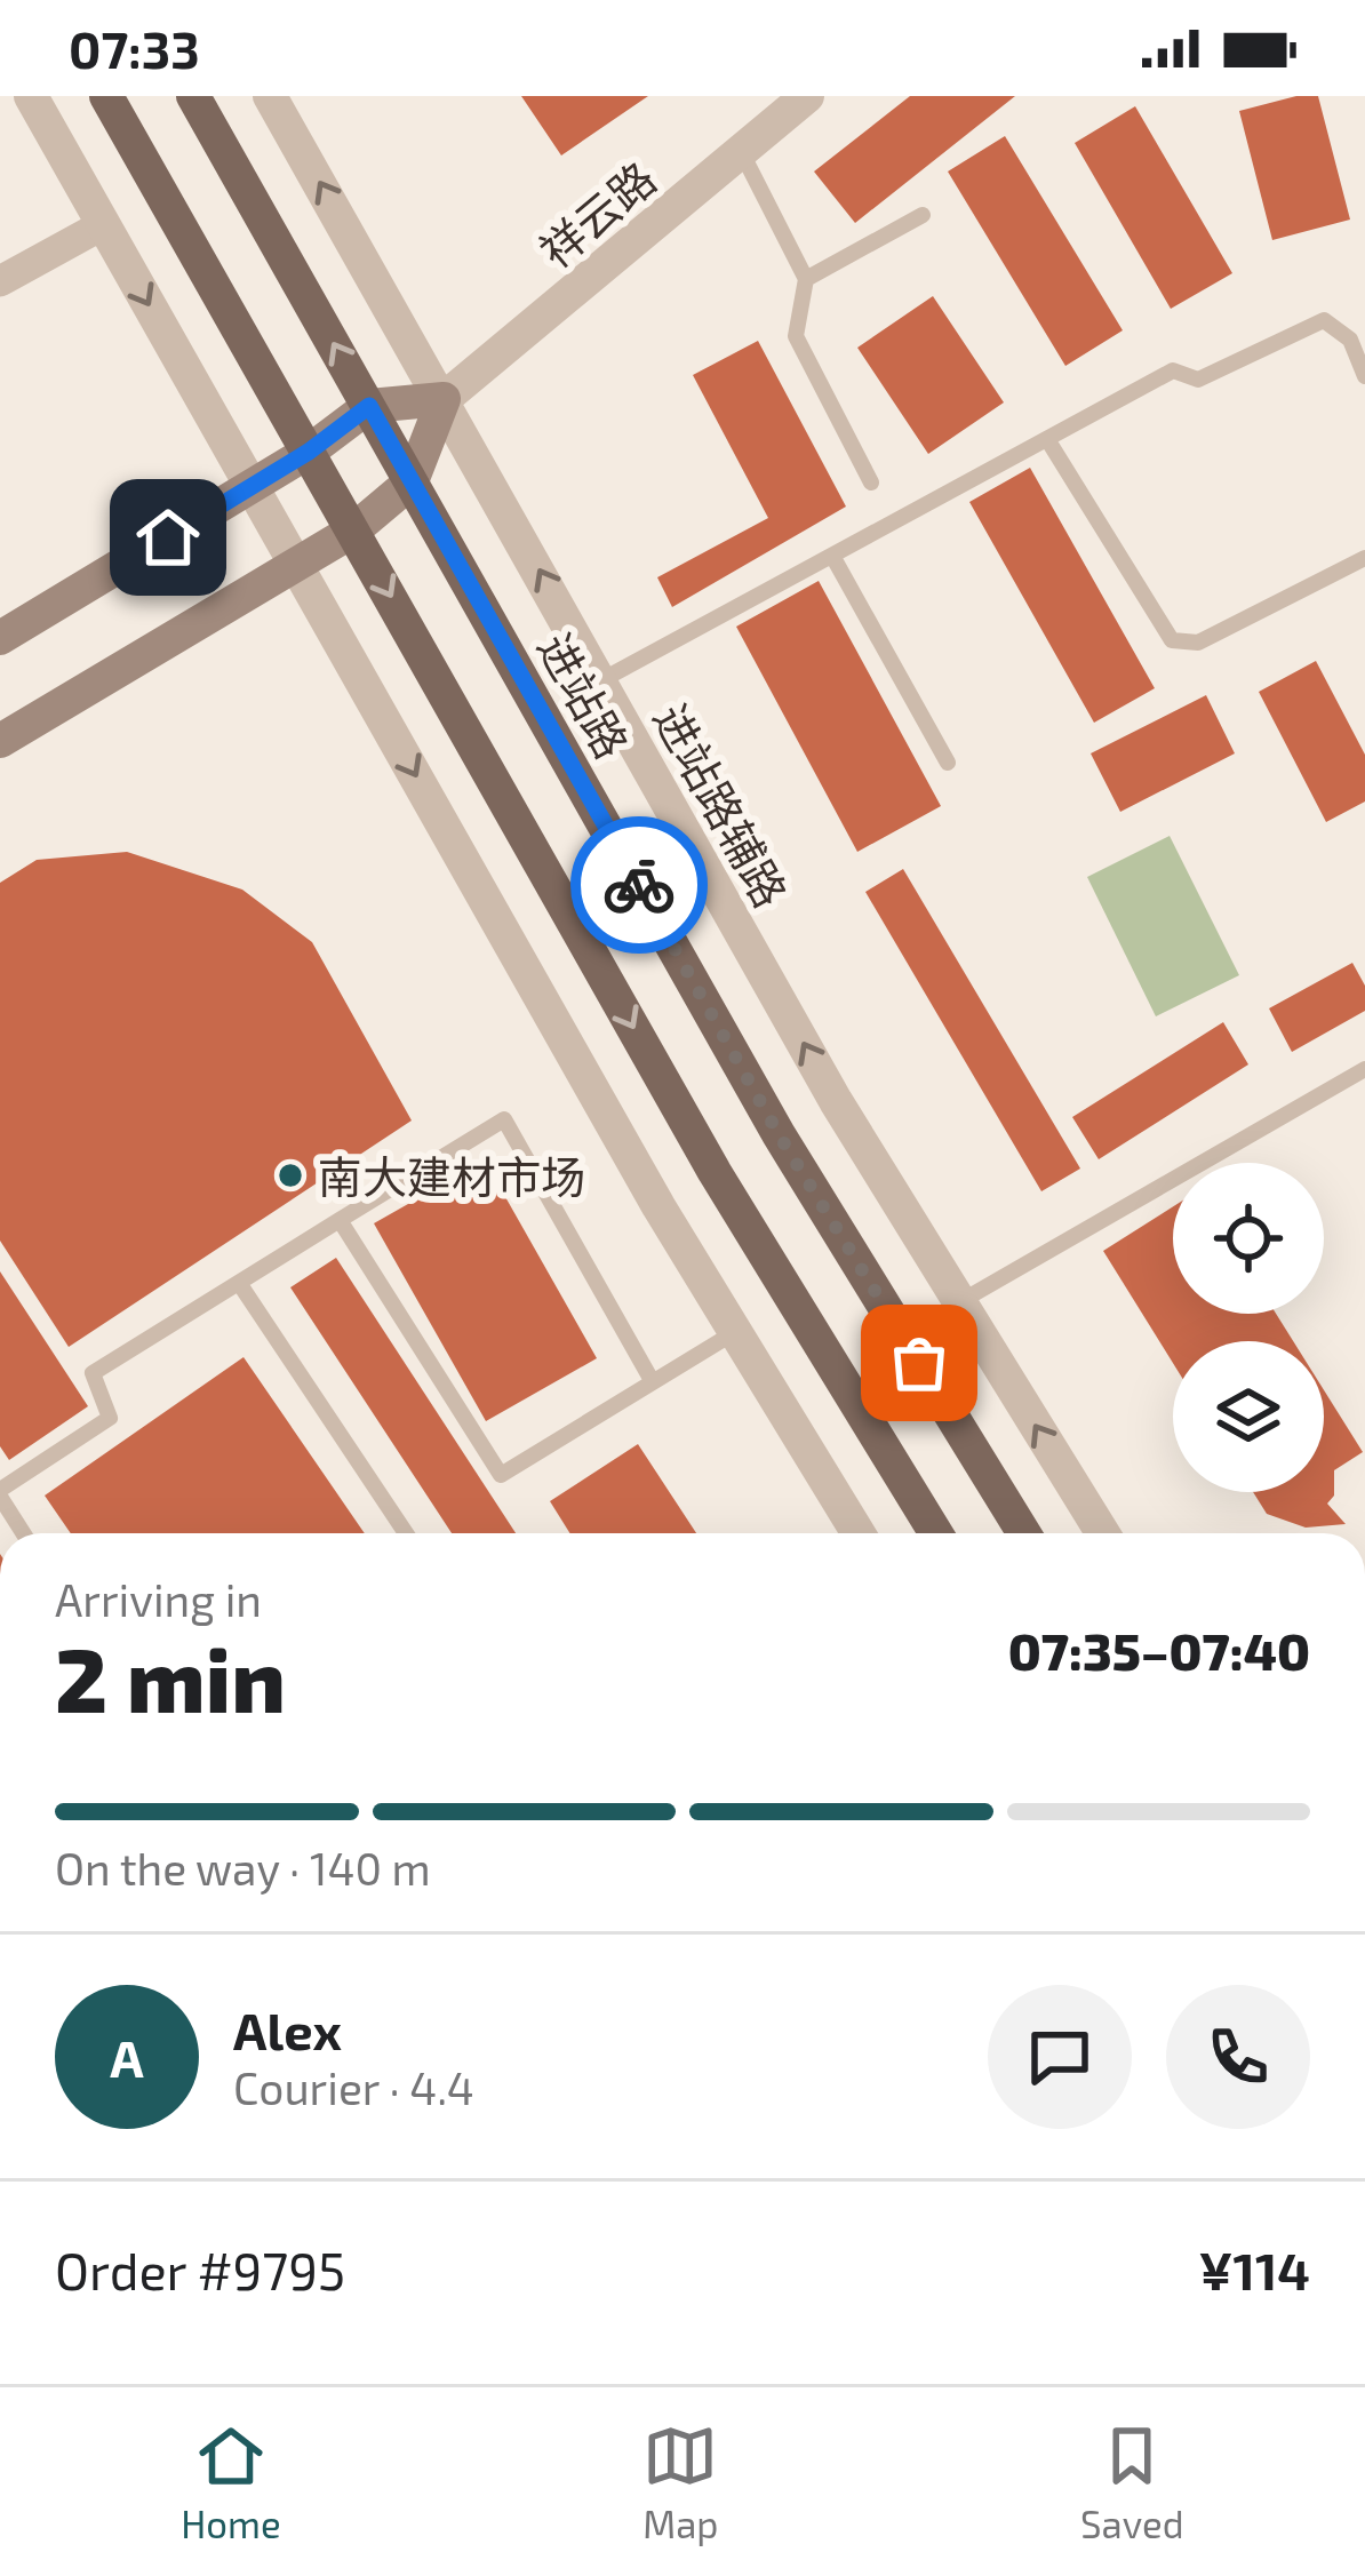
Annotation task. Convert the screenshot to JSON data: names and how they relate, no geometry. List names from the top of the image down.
{
  "streets": {
    "main road": ["祥云路", "进站路"],
    "street": ["进站路辅路"]
  },
  "crossings": [
    ["祥云路", "进站路"],
    ["祥云路", "进站路辅路"]
  ],
  "places": ["南大建材市场"],
  "page": {
    "status": "07:33",
    "heading": ["2 min", "Arriving in", "07:35–07:40"],
    "panel": [
      "Alex",
      "Courier · 4.4",
      "Order #9795",
      "¥114"
    ],
    "bar": "On the way · 140 m",
    "round": "A",
    "tabs": ["Home", "Map", "Saved"]
  }
}
